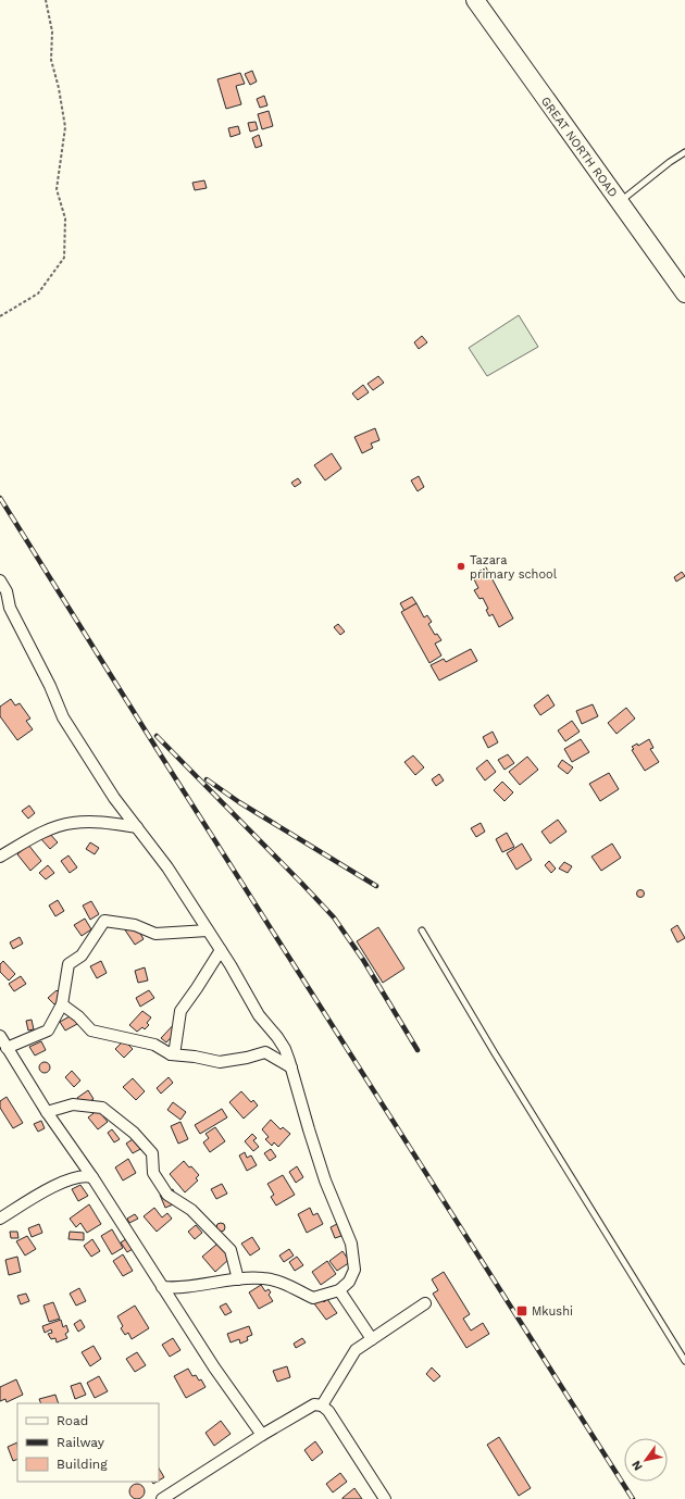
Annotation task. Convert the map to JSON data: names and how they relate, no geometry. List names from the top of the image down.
{
  "streets": {
    "highway": ["GREAT NORTH ROAD"]
  },
  "places": {
    "other": ["Tazara primary school"],
    "transit": ["Mkushi"]
  },
  "legend": ["Road", "Railway", "Building"],
  "north": "bottom left"
}
